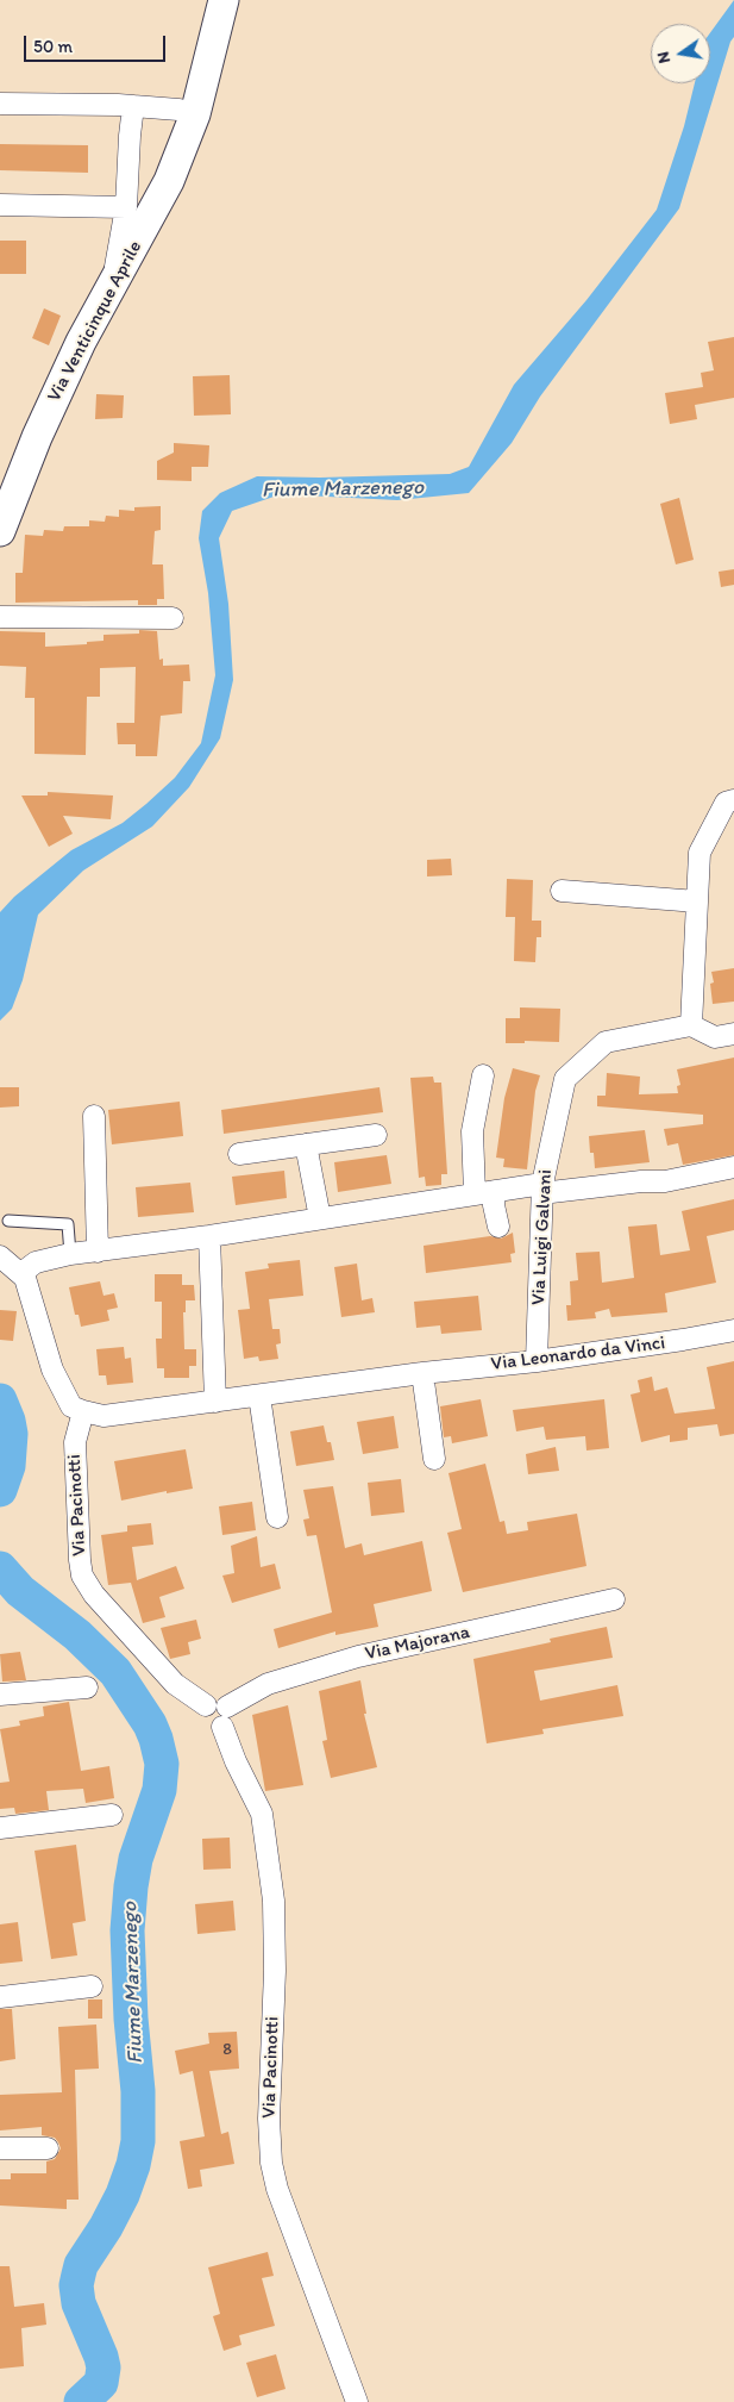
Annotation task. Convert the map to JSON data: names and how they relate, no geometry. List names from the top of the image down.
{
  "streets": {
    "main road": ["Via Venticinque Aprile"],
    "street": [
      "Via Luigi Galvani",
      "Via Leonardo da Vinci",
      "Via Pacinotti",
      "Via Majorana"
    ]
  },
  "crossings": [
    ["Via Luigi Galvani", "Via Leonardo da Vinci"],
    ["Via Leonardo da Vinci", "Via Pacinotti"],
    ["Via Pacinotti", "Via Majorana"]
  ],
  "water": ["Fiume Marzenego"],
  "house_numbers": ["8"],
  "scale_bar": "50 m",
  "north": "left"
}
